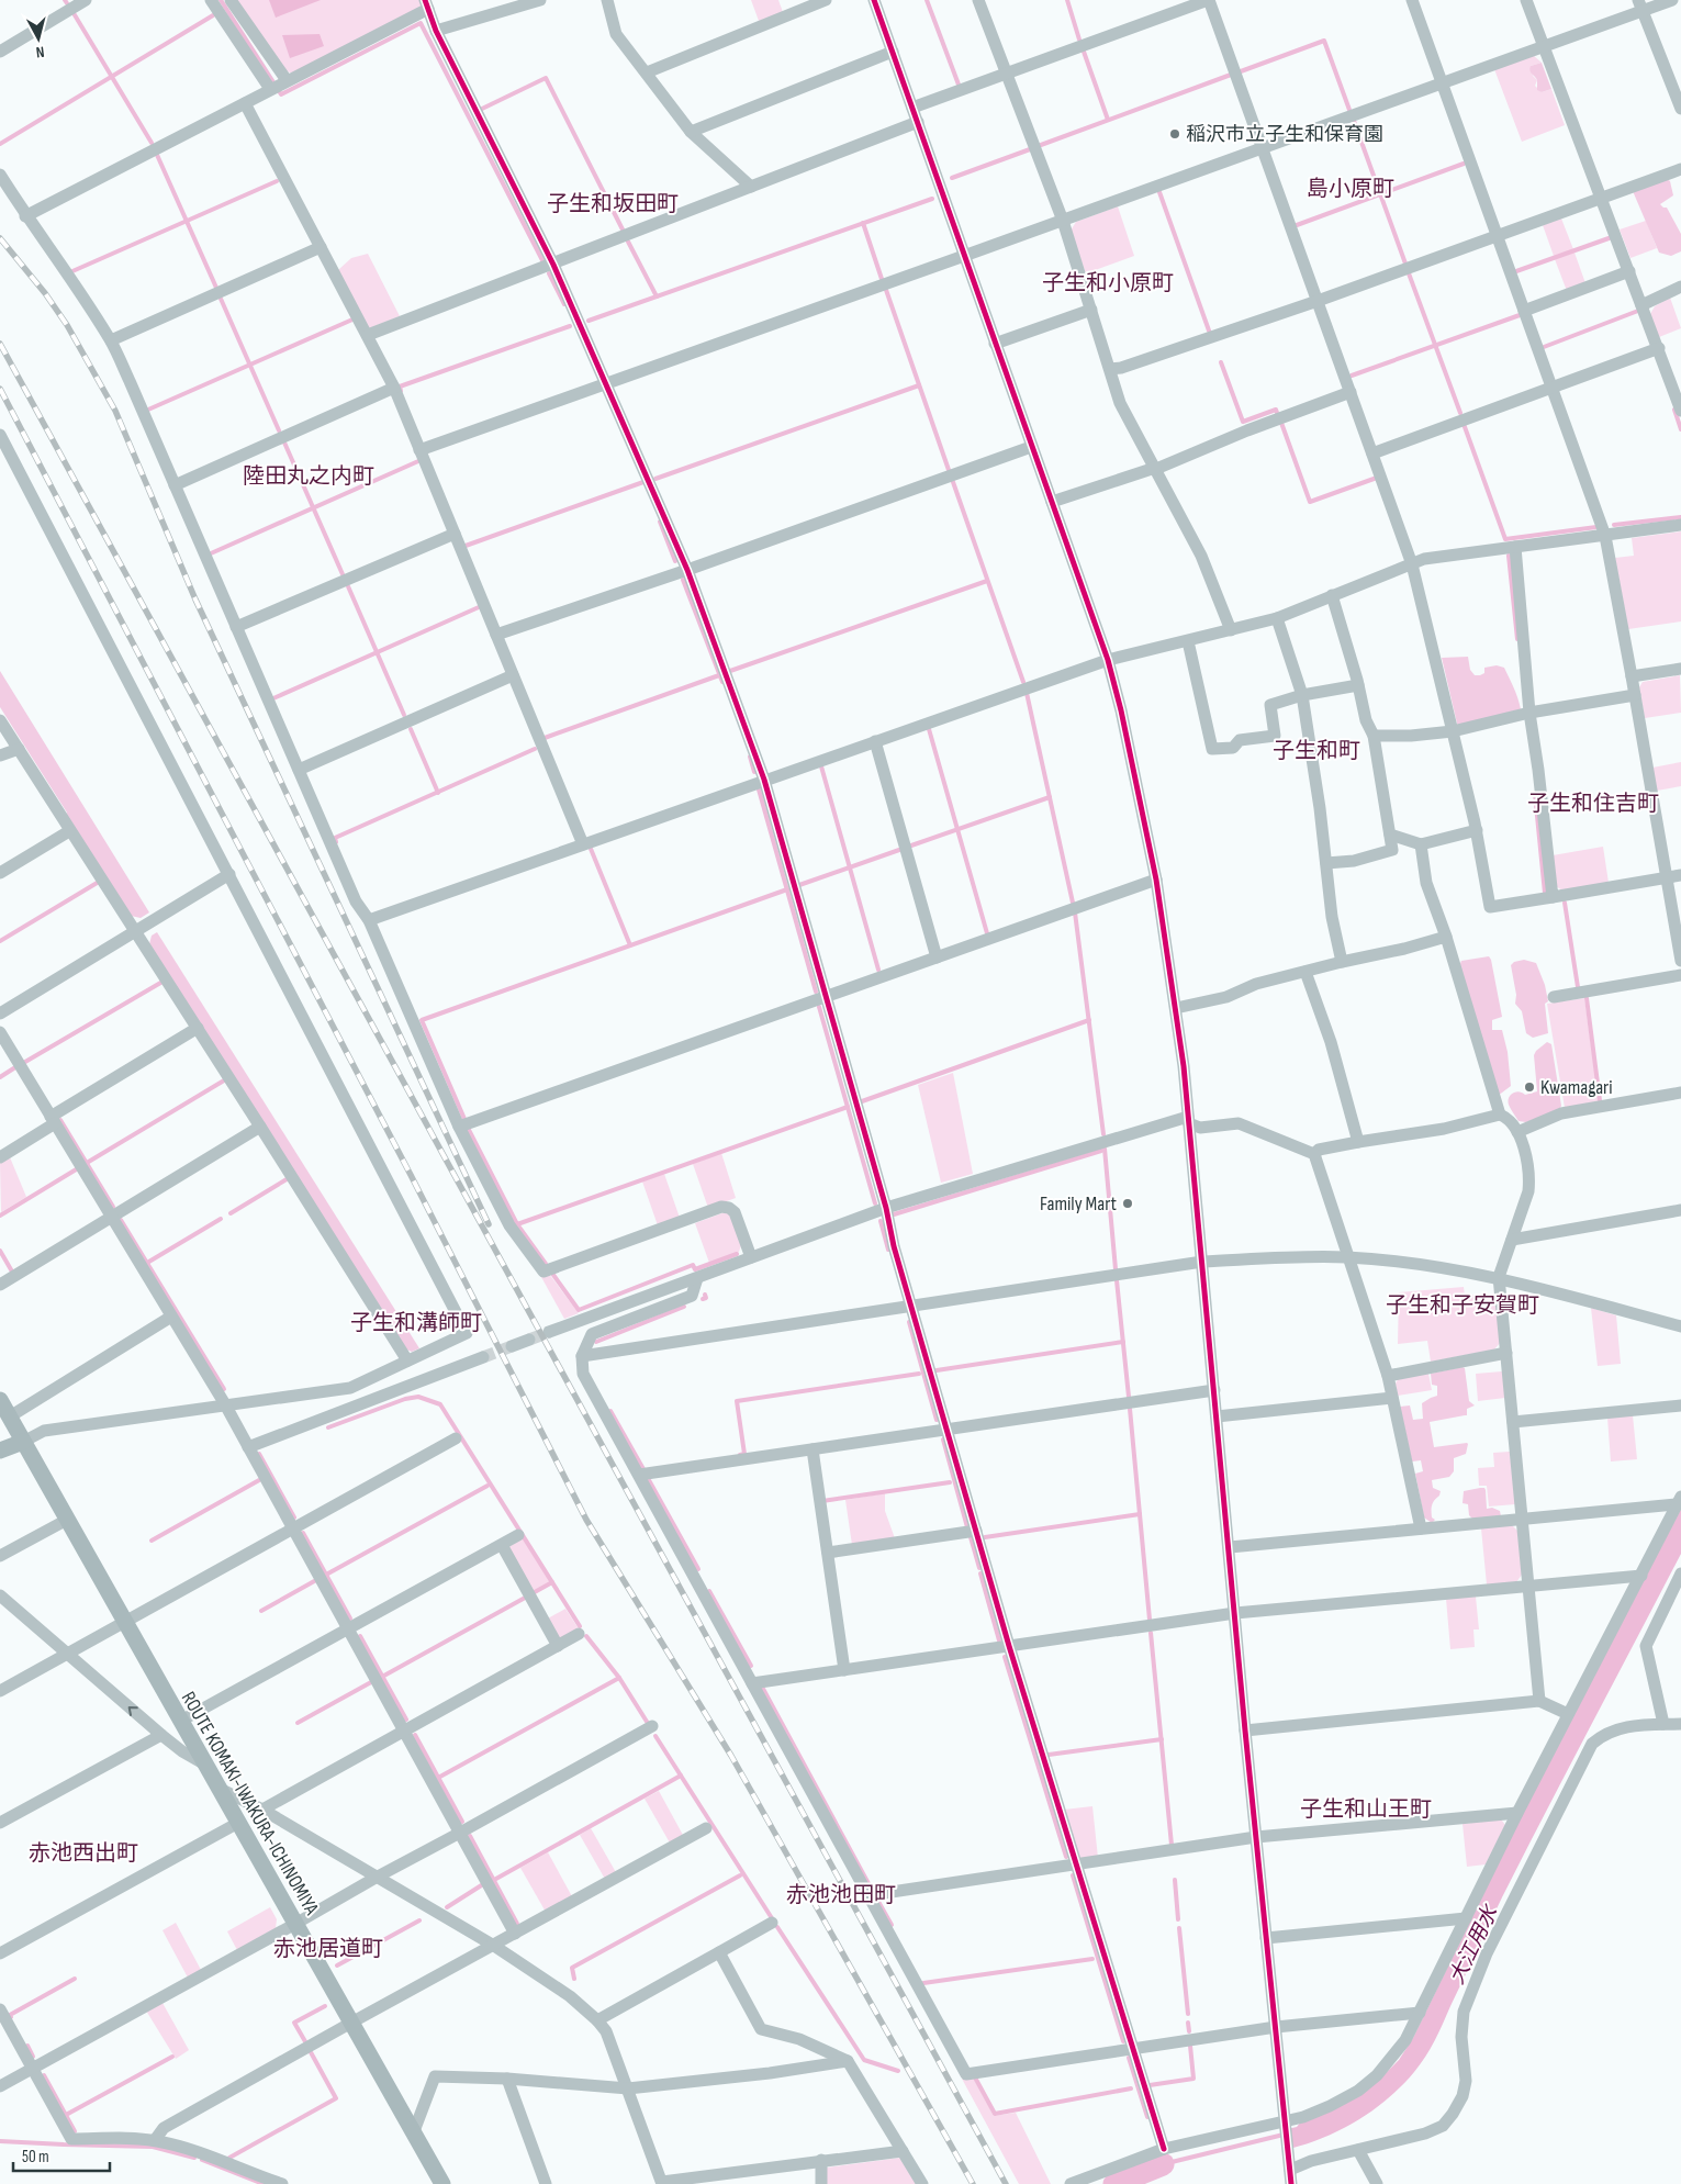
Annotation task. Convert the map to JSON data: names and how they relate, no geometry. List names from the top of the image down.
{
  "streets": {
    "main road": ["ROUTE KOMAKI-IWAKURA-ICHINOMIYA"]
  },
  "districts": [
    "島小原町",
    "子生和坂田町",
    "子生和小原町",
    "陸田丸之内町",
    "子生和町",
    "子生和住吉町",
    "子生和子安賀町",
    "子生和溝師町",
    "子生和山王町",
    "赤池西出町",
    "赤池池田町",
    "赤池居道町"
  ],
  "water": ["大江用水"],
  "places": ["稲沢市立子生和保育園", "Kwamagari", "Family Mart"],
  "scale_bar": "50 m",
  "north": "bottom"
}
